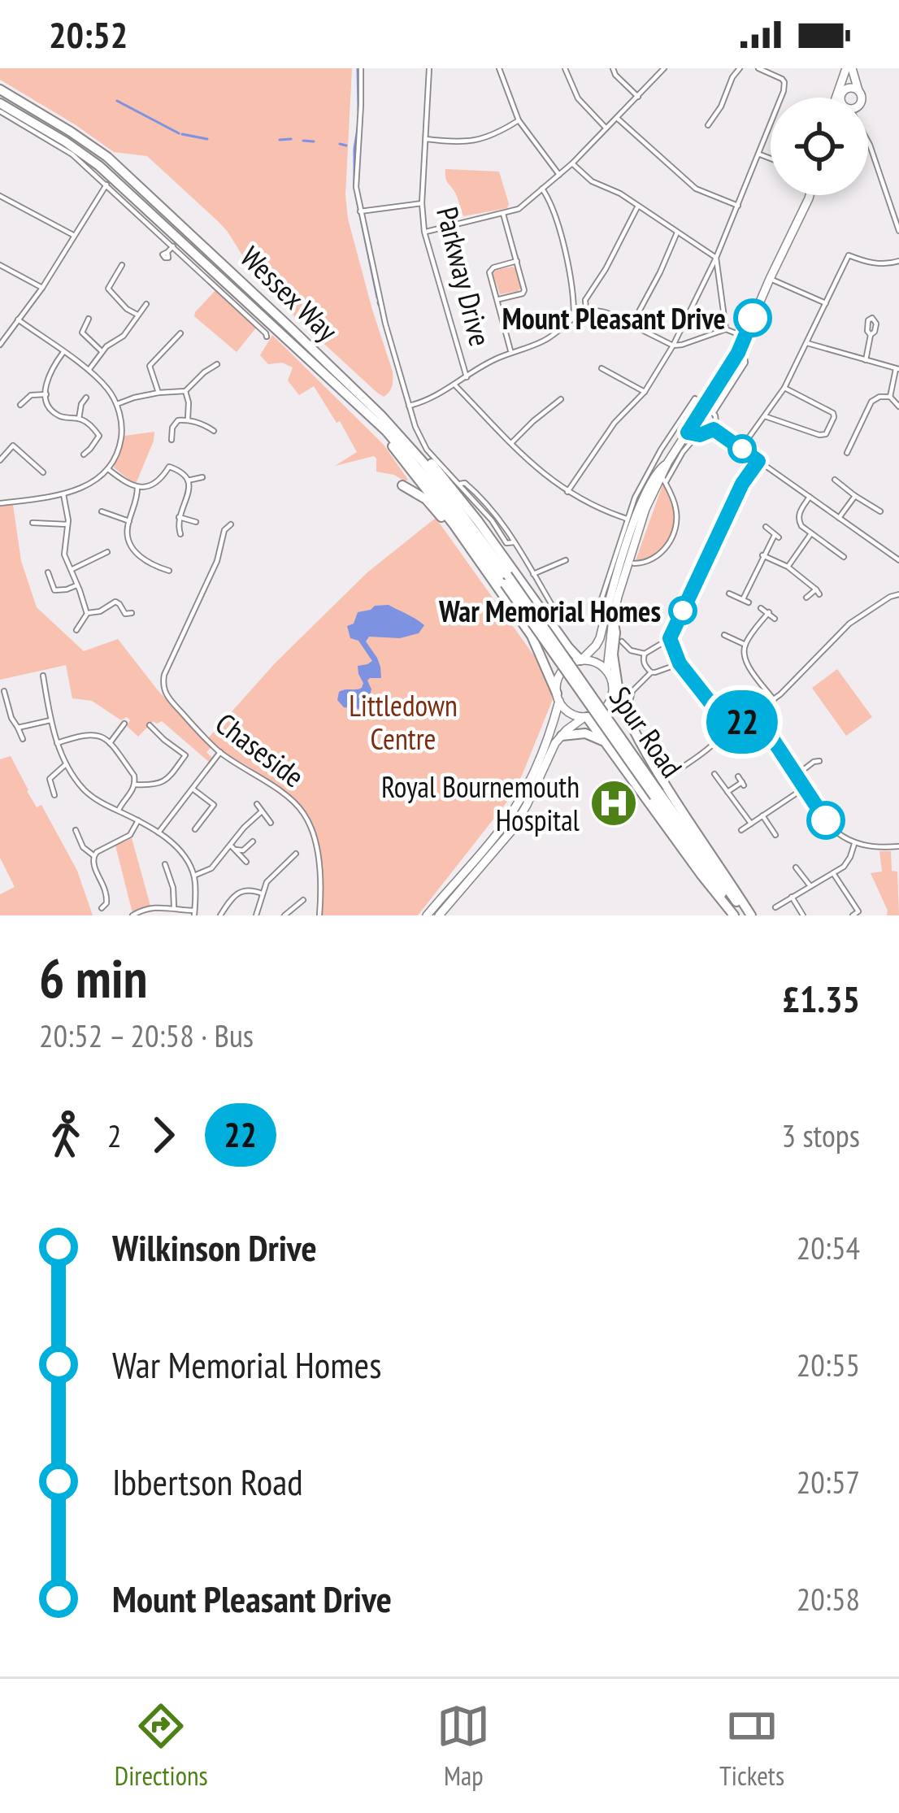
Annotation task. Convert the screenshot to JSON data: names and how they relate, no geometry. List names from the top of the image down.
{
  "streets": {
    "highway": ["Wessex Way", "Spur Road"],
    "street": ["Parkway Drive", "Chaseside"]
  },
  "crossings": [
    ["Wessex Way", "Spur Road"]
  ],
  "parks": ["Littledown Centre"],
  "places": {
    "other": ["Mount Pleasant Drive", "War Memorial Homes"],
    "hospital": ["Royal Bournemouth Hospital"]
  },
  "lines": ["bus line 22"],
  "page": {
    "status": "20:52",
    "on_map": "22",
    "heading": ["6 min", "20:52 – 20:58 · Bus", "£1.35"],
    "legs": ["2", "22", "3 stops"],
    "list": [
      {
        "name": "Wilkinson Drive",
        "value": "20:54"
      },
      {
        "name": "War Memorial Homes",
        "value": "20:55"
      },
      {
        "name": "Ibbertson Road",
        "value": "20:57"
      },
      {
        "name": "Mount Pleasant Drive",
        "value": "20:58"
      }
    ],
    "tabs": ["Directions", "Map", "Tickets"]
  }
}
